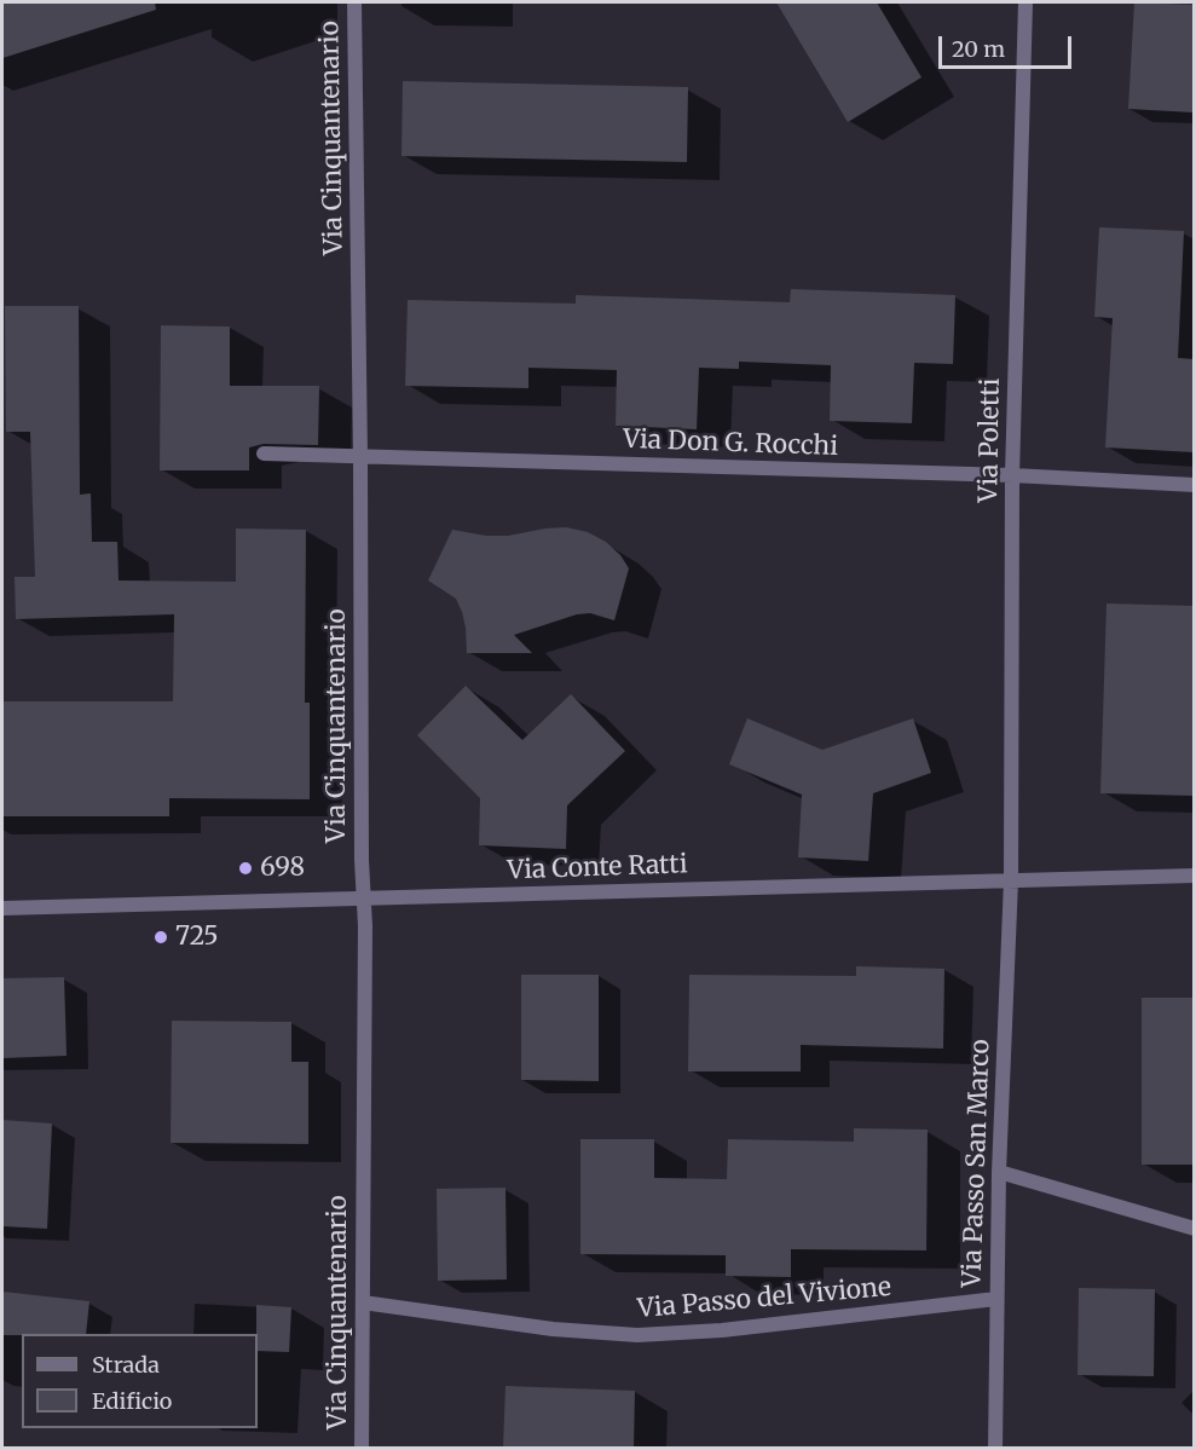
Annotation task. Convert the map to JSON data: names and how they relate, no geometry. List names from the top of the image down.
{
  "streets": {
    "street": [
      "Via Cinquantenario",
      "Via Poletti",
      "Via Don G. Rocchi",
      "Via Conte Ratti",
      "Via Passo San Marco",
      "Via Passo del Vivione"
    ]
  },
  "crossings": [
    ["Via Cinquantenario", "Via Don G. Rocchi"],
    ["Via Cinquantenario", "Via Conte Ratti"],
    ["Via Cinquantenario", "Via Passo del Vivione"],
    ["Via Poletti", "Via Don G. Rocchi"],
    ["Via Poletti", "Via Conte Ratti"],
    ["Via Poletti", "Via Passo San Marco"],
    ["Via Conte Ratti", "Via Passo San Marco"],
    ["Via Passo San Marco", "Via Passo del Vivione"]
  ],
  "places": ["698", "725"],
  "legend": ["Strada", "Edificio"],
  "scale_bar": "20 m"
}
